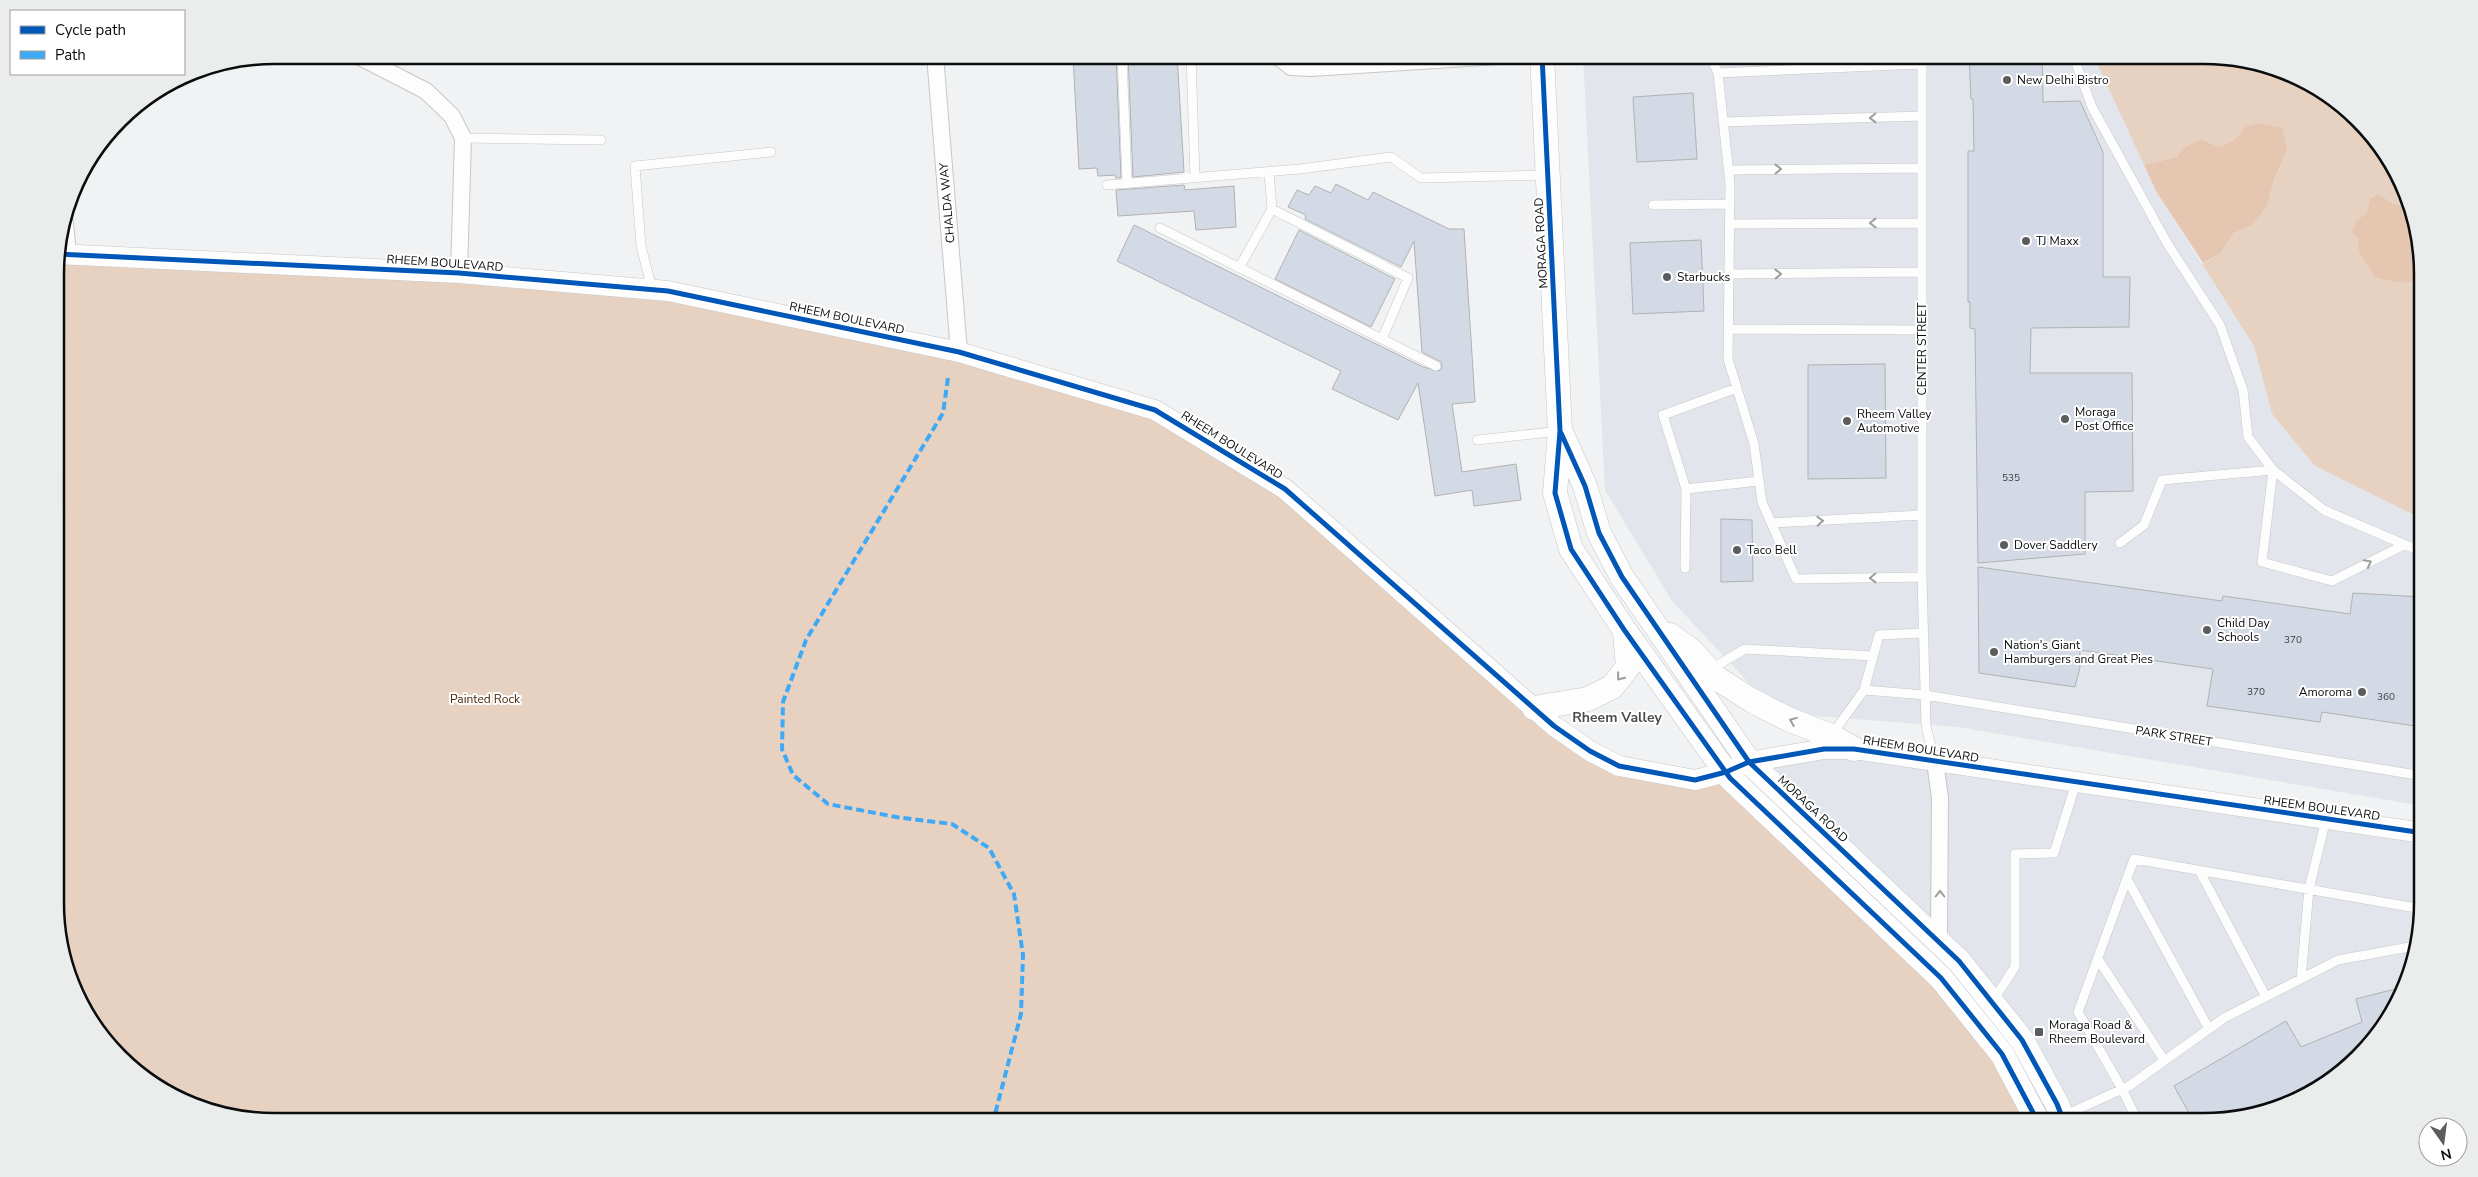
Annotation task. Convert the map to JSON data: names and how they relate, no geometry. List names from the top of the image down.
{
  "streets": {
    "main road": ["MORAGA ROAD"],
    "street": ["CHALDA WAY", "RHEEM BOULEVARD"],
    "lane": ["CENTER STREET", "PARK STREET"]
  },
  "crossings": [
    ["CHALDA WAY", "RHEEM BOULEVARD"],
    ["MORAGA ROAD", "RHEEM BOULEVARD"],
    ["RHEEM BOULEVARD", "CENTER STREET"],
    ["CENTER STREET", "PARK STREET"]
  ],
  "districts": ["Rheem Valley"],
  "parks": ["Painted Rock"],
  "places": {
    "other": [
      "New Delhi Bistro",
      "TJ Maxx",
      "Starbucks",
      "Moraga Post Office",
      "Rheem Valley Automotive",
      "Dover Saddlery",
      "Taco Bell",
      "Child Day Schools",
      "Nation's Giant Hamburgers and Great Pies",
      "Amoroma"
    ],
    "transit": ["Moraga Road & Rheem Boulevard"]
  },
  "house_numbers": [
    "535",
    "370",
    "370",
    "360"
  ],
  "legend": ["Cycle path", "Path"],
  "north": "bottom"
}
